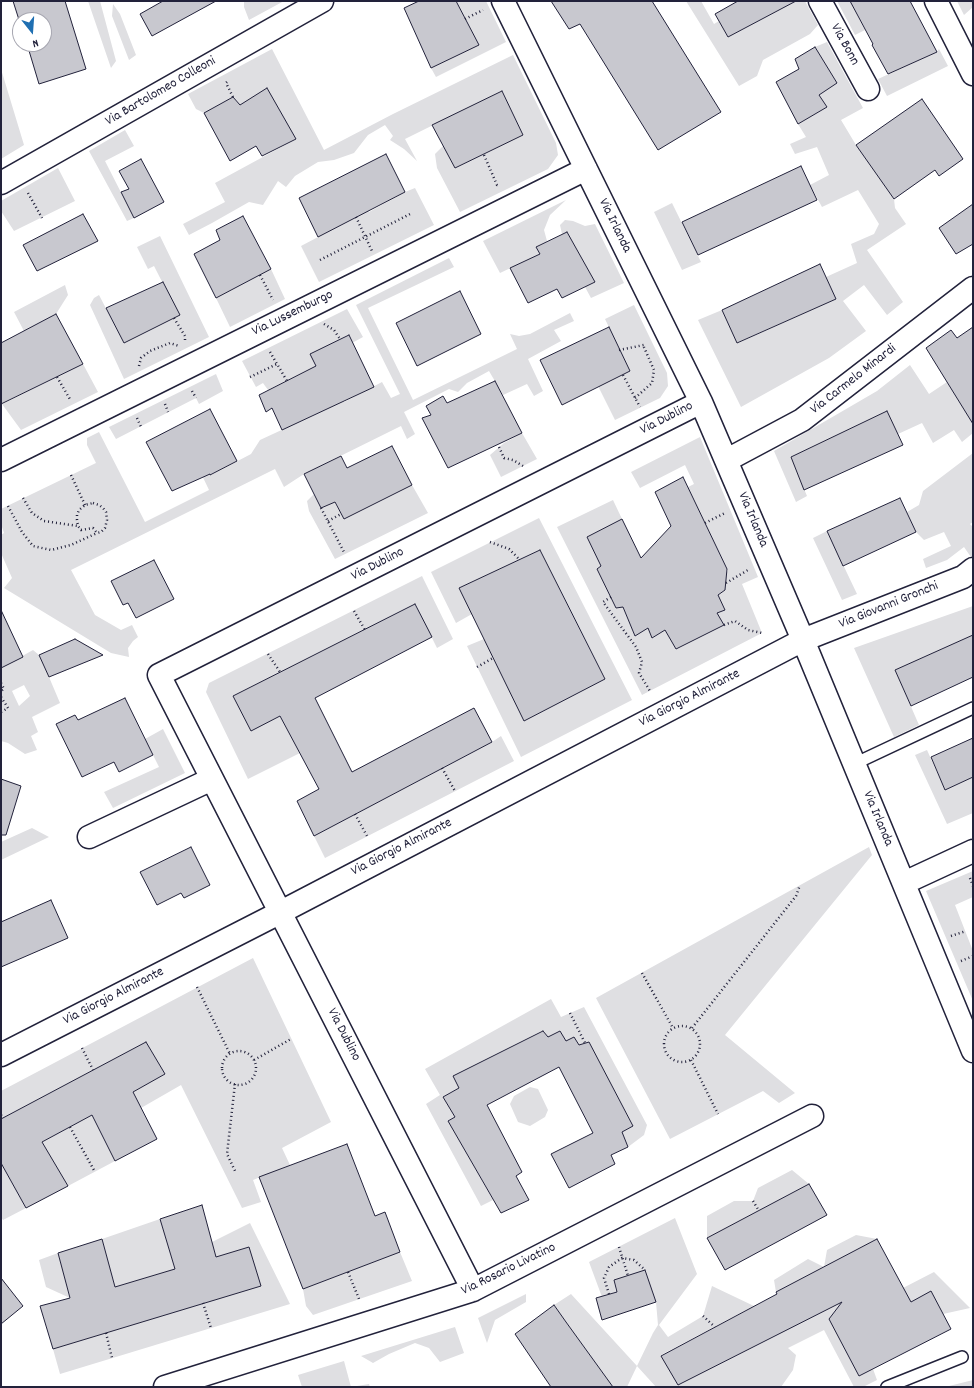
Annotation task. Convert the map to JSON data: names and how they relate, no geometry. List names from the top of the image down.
{
  "streets": {
    "street": [
      "Via Bonn",
      "Via Bartolomeo Colleoni",
      "Via Irlanda",
      "Via Lussemburgo",
      "Via Carmelo Minardi",
      "Via Dublino",
      "Via Giovanni Gronchi",
      "Via Giorgio Almirante",
      "Via Rosario Livatino"
    ]
  },
  "crossings": [
    ["Via Irlanda", "Via Lussemburgo"],
    ["Via Irlanda", "Via Carmelo Minardi"],
    ["Via Irlanda", "Via Dublino"],
    ["Via Irlanda", "Via Giovanni Gronchi"],
    ["Via Irlanda", "Via Giorgio Almirante"],
    ["Via Dublino", "Via Giorgio Almirante"],
    ["Via Dublino", "Via Rosario Livatino"],
    ["Via Giovanni Gronchi", "Via Giorgio Almirante"]
  ],
  "north": "bottom"
}
